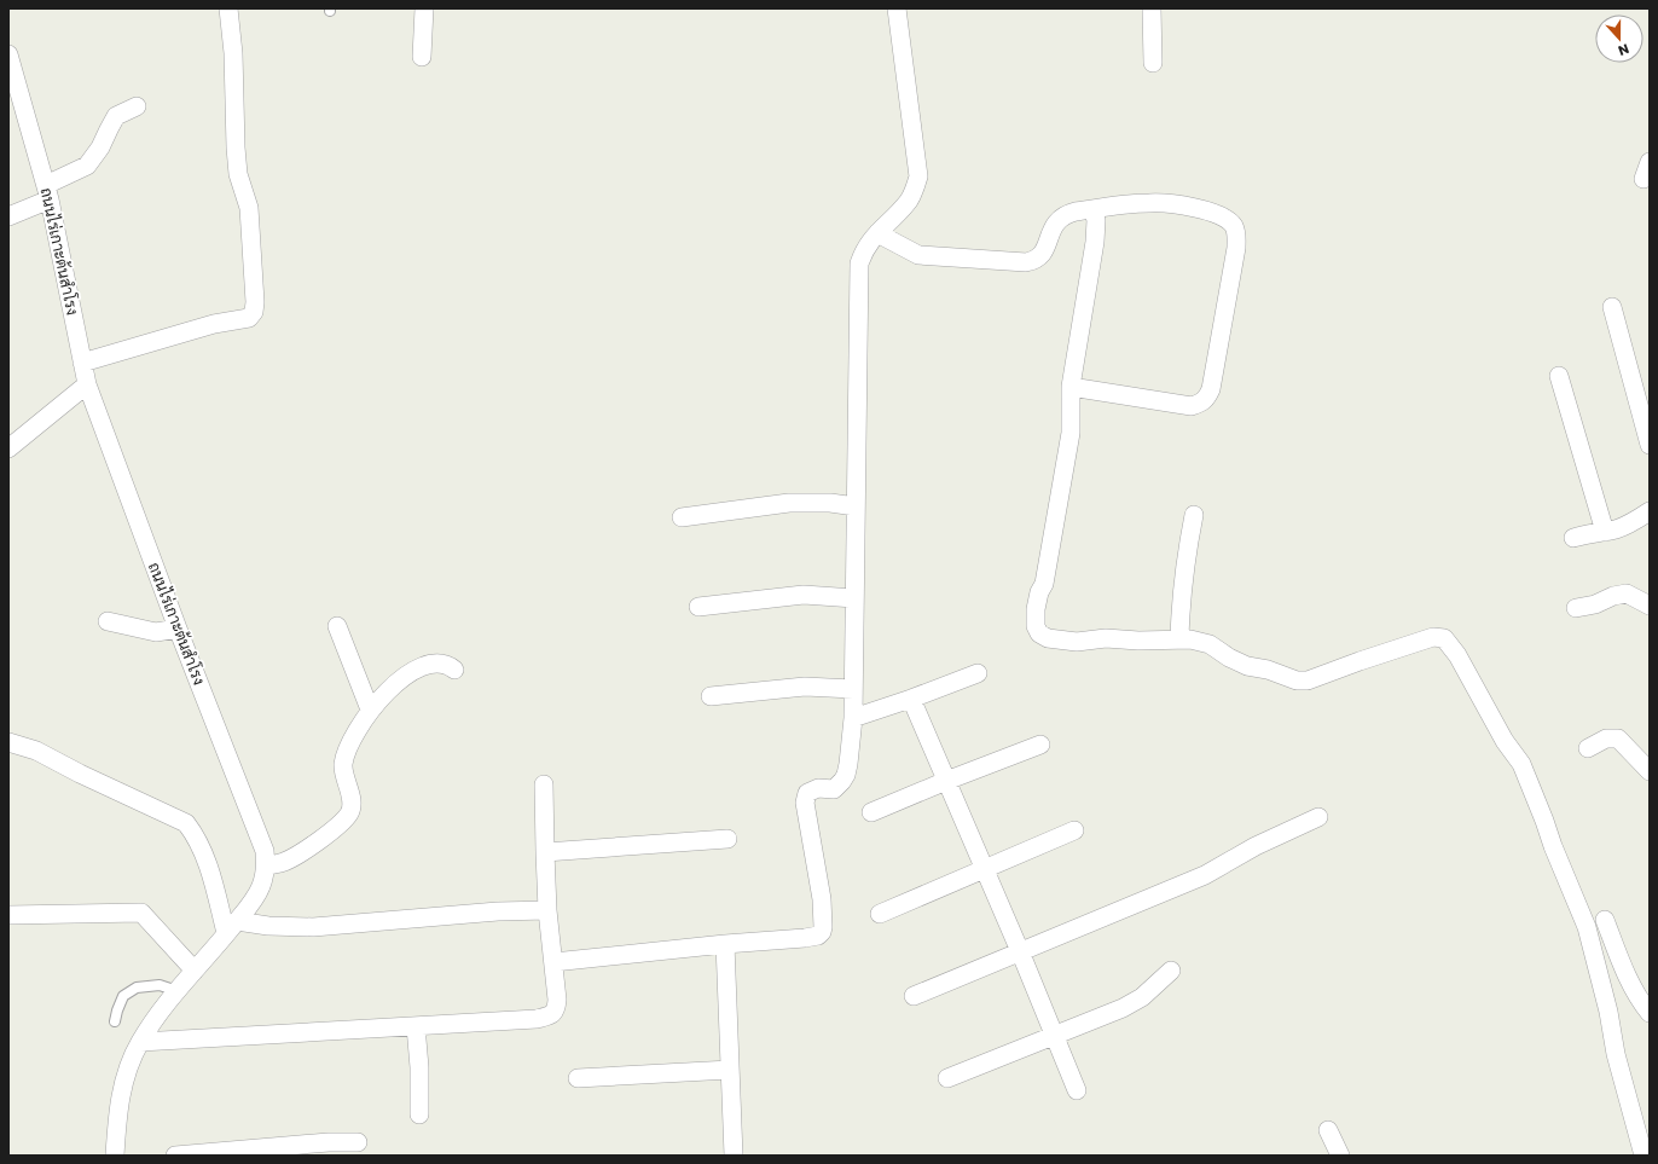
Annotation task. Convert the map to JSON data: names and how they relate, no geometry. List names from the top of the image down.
{
  "streets": {
    "street": ["ถนนไร่เกาะต้นสำโรง"]
  },
  "north": "bottom"
}
